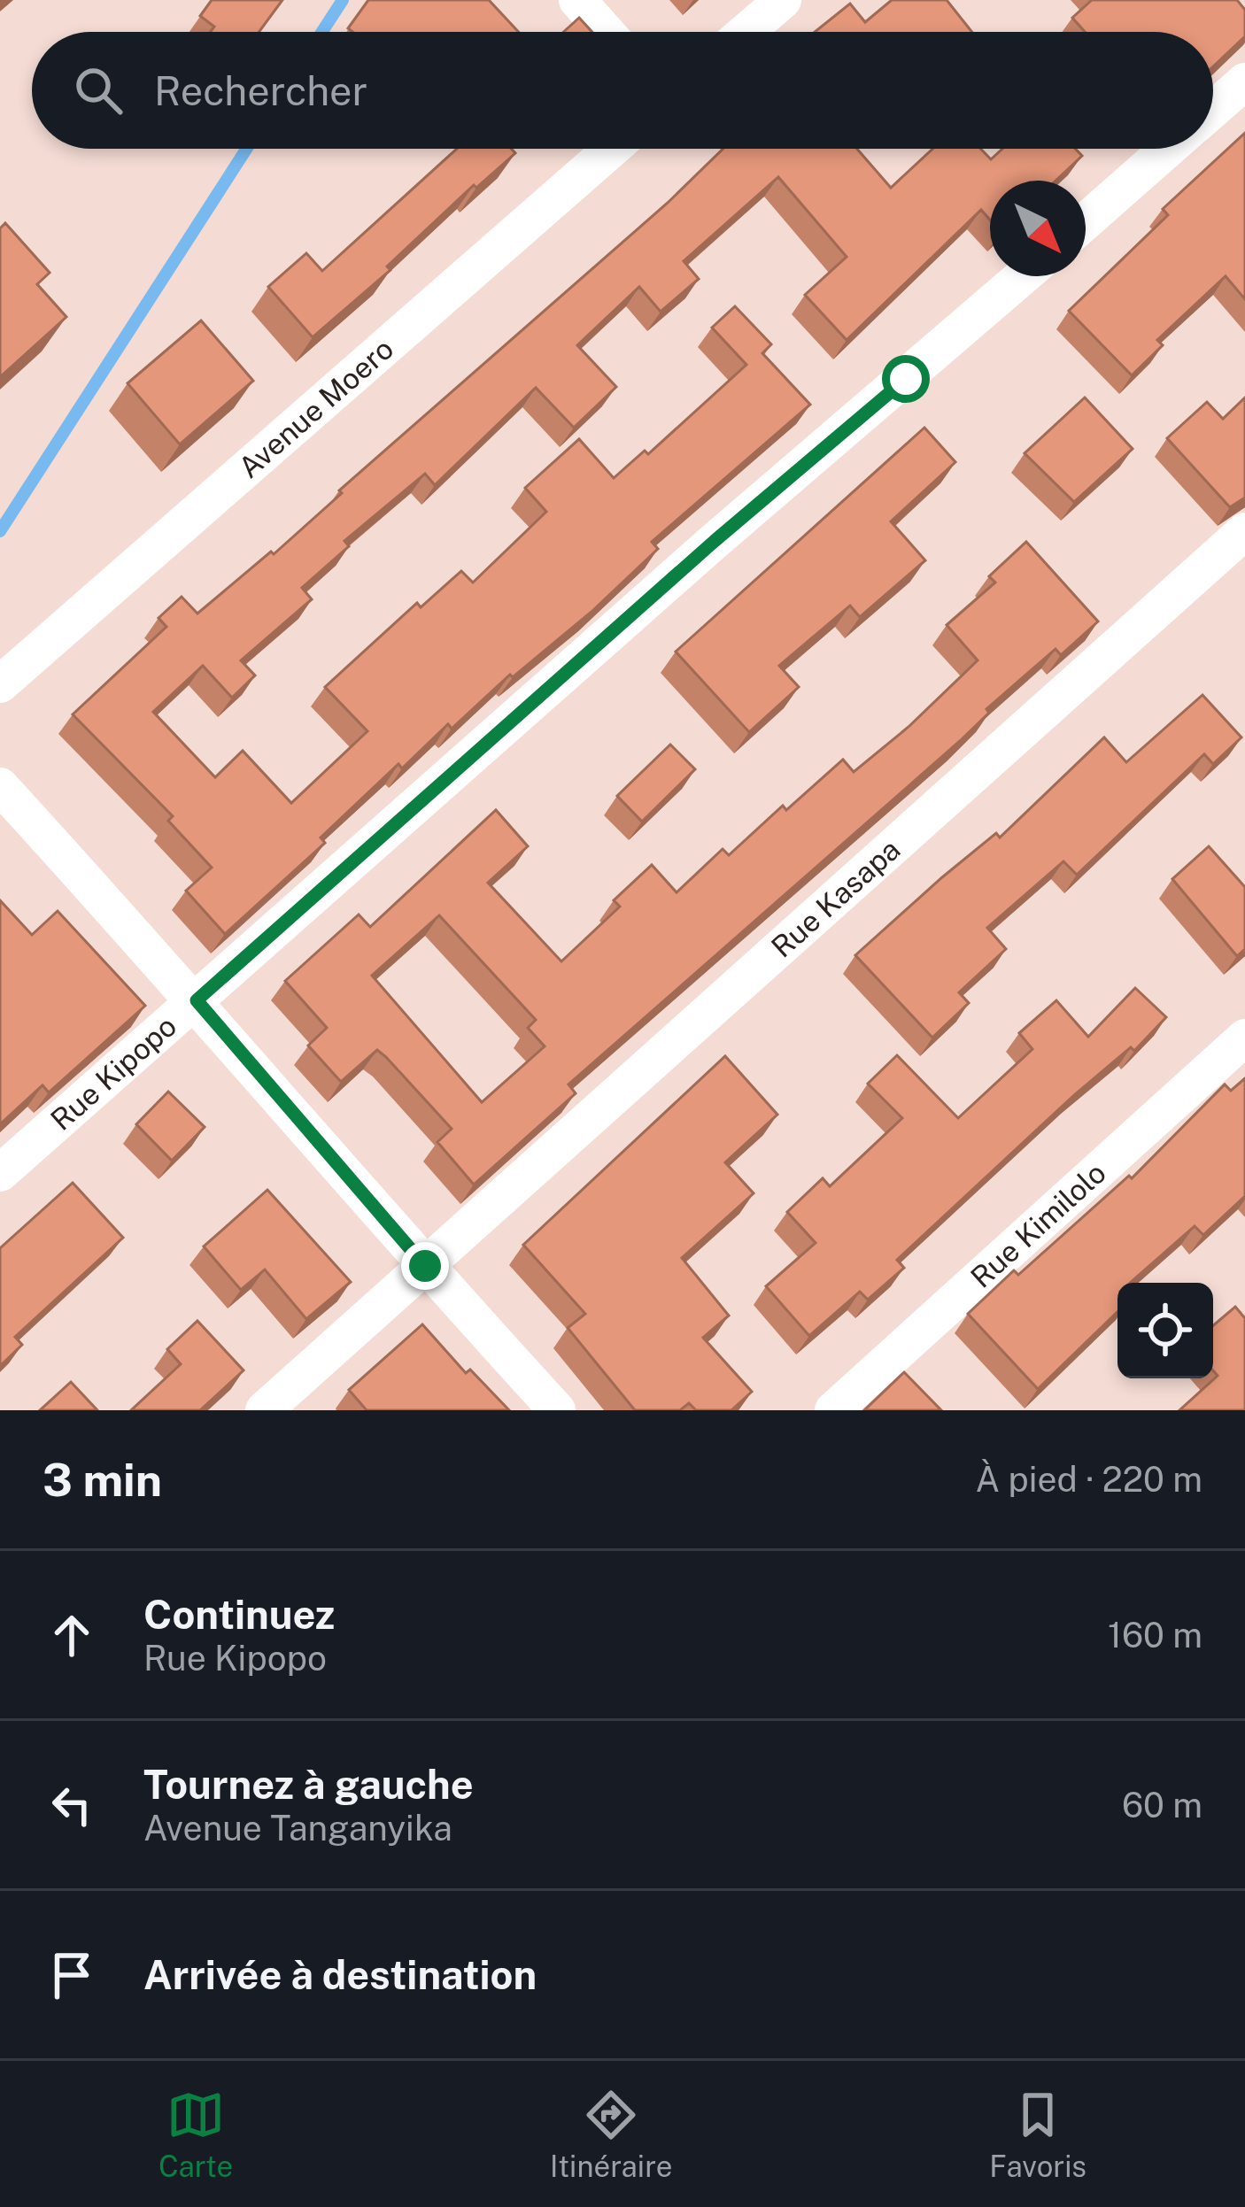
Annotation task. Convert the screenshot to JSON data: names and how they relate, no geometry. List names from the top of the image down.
{
  "streets": {
    "street": [
      "Avenue Moero",
      "Rue Kasapa",
      "Rue Kipopo",
      "Rue Kimilolo"
    ]
  },
  "north": "bottom right",
  "page": {
    "search": "Rechercher",
    "heading": ["3 min", "À pied · 220 m"],
    "list": [
      ["Continuez", "Rue Kipopo", "160 m"],
      ["Tournez à gauche", "Avenue Tanganyika", "60 m"],
      "Arrivée à destination"
    ],
    "nav": ["Carte", "Itinéraire", "Favoris"]
  }
}
